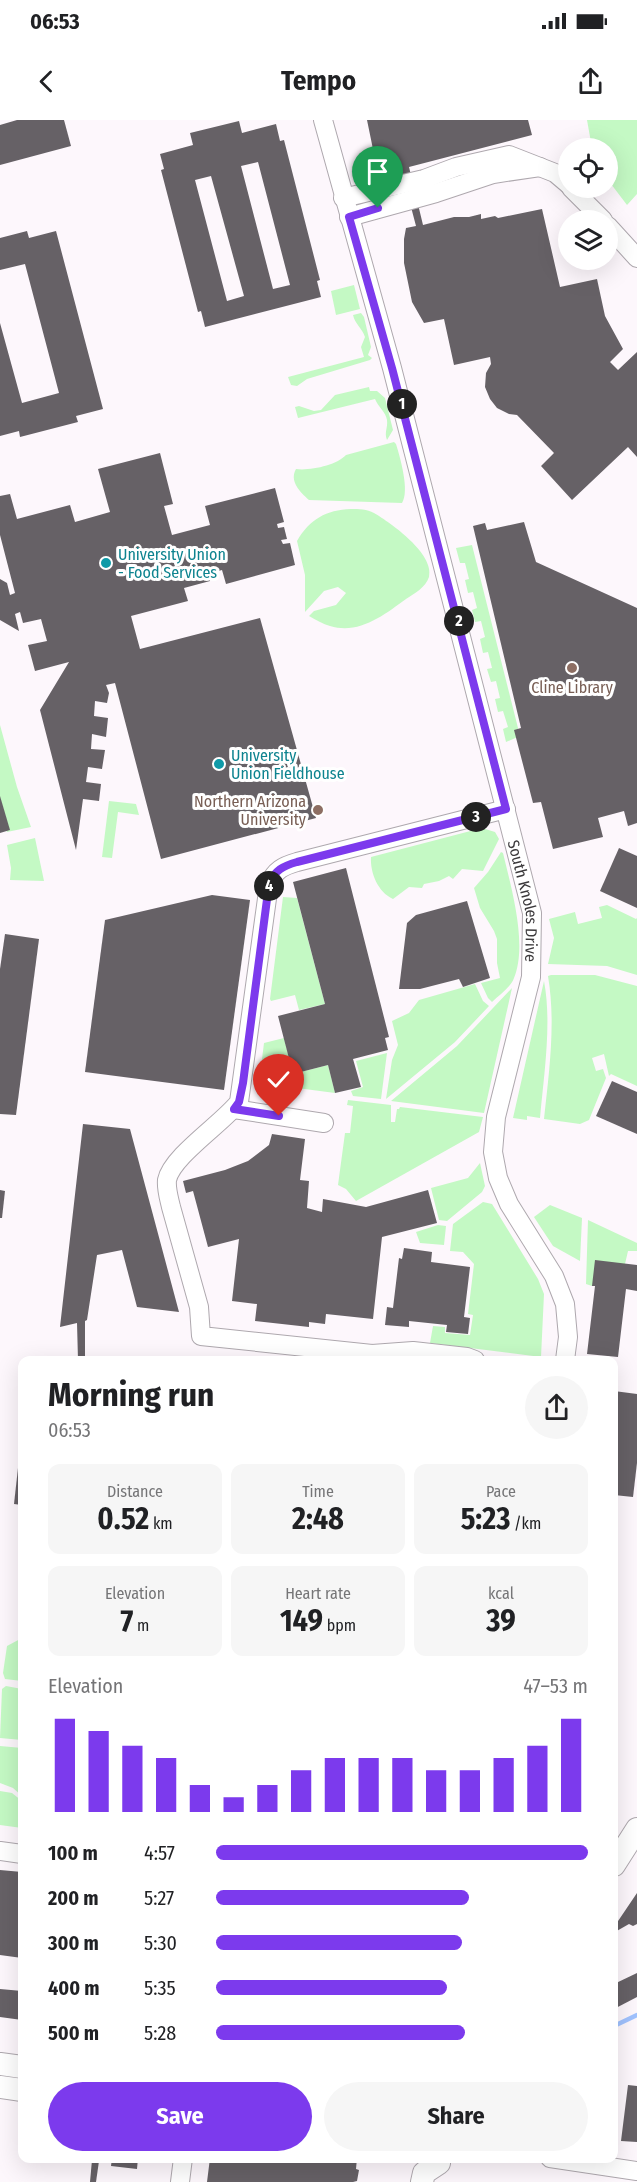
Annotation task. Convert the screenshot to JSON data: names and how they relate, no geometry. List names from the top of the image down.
{
  "streets": {
    "street": ["South Knoles Drive"]
  },
  "places": [
    "University Union - Food Services",
    "Cline Library",
    "University Union Fieldhouse",
    "Northern Arizona University"
  ],
  "page": {
    "status": "06:53",
    "header": "Tempo",
    "pins": [
      "1",
      "2",
      "3",
      "4"
    ],
    "heading": ["Morning run", "06:53"],
    "stats": [
      ["Distance", "0.52 km"],
      ["Time", "2:48"],
      ["Pace", "5:23 /km"],
      ["Elevation", "7 m"],
      ["Heart rate", "149 bpm"],
      ["kcal", "39"]
    ],
    "chart": ["Elevation", "47–53 m"],
    "list": [
      {
        "name": "100 m",
        "note": "4:57"
      },
      {
        "name": "200 m",
        "note": "5:27"
      },
      {
        "name": "300 m",
        "note": "5:30"
      },
      {
        "name": "400 m",
        "note": "5:35"
      },
      {
        "name": "500 m",
        "note": "5:28"
      }
    ],
    "buttons": ["Save", "Share"]
  }
}
